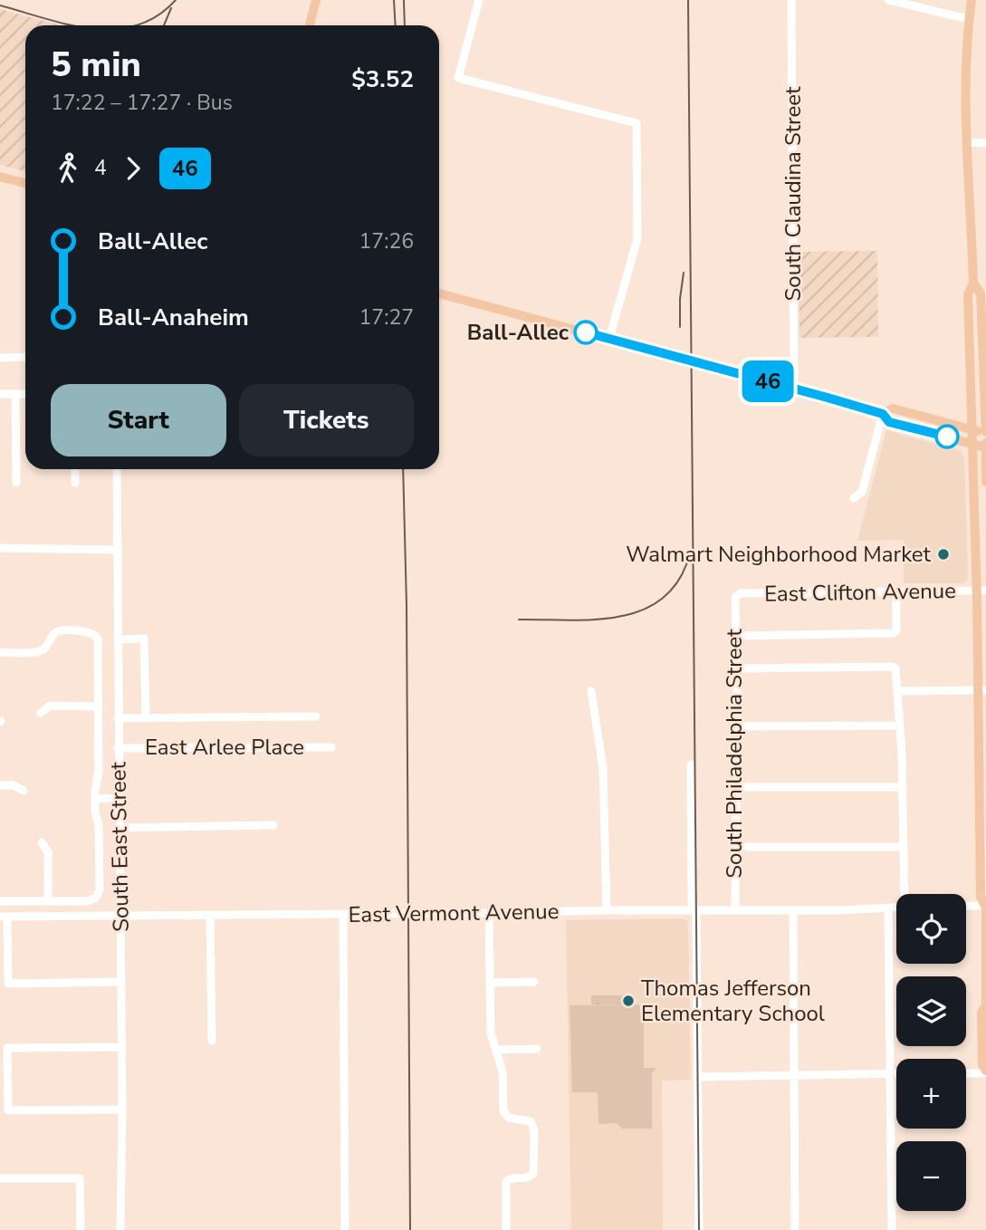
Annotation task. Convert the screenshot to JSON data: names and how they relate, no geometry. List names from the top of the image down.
{
  "streets": {
    "street": [
      "South Claudina Street",
      "East Clifton Avenue",
      "East Arlee Place",
      "South Philadelphia Street",
      "South East Street",
      "East Vermont Avenue"
    ]
  },
  "crossings": [
    ["East Clifton Avenue", "South Philadelphia Street"],
    ["East Arlee Place", "South East Street"],
    ["South Philadelphia Street", "East Vermont Avenue"],
    ["South East Street", "East Vermont Avenue"]
  ],
  "places": ["Ball-Allec", "Walmart Neighborhood Market", "Thomas Jefferson Elementary School"],
  "lines": ["bus line 46"],
  "page": {
    "on_map": "46",
    "heading": ["5 min", "17:22 – 17:27 · Bus", "$3.52"],
    "legs": ["4", "46"],
    "list": [
      {
        "name": "Ball-Allec",
        "value": "17:26"
      },
      {
        "name": "Ball-Anaheim",
        "value": "17:27"
      }
    ],
    "buttons": ["Start", "Tickets"],
    "map_buttons": ["+", "−"]
  }
}
